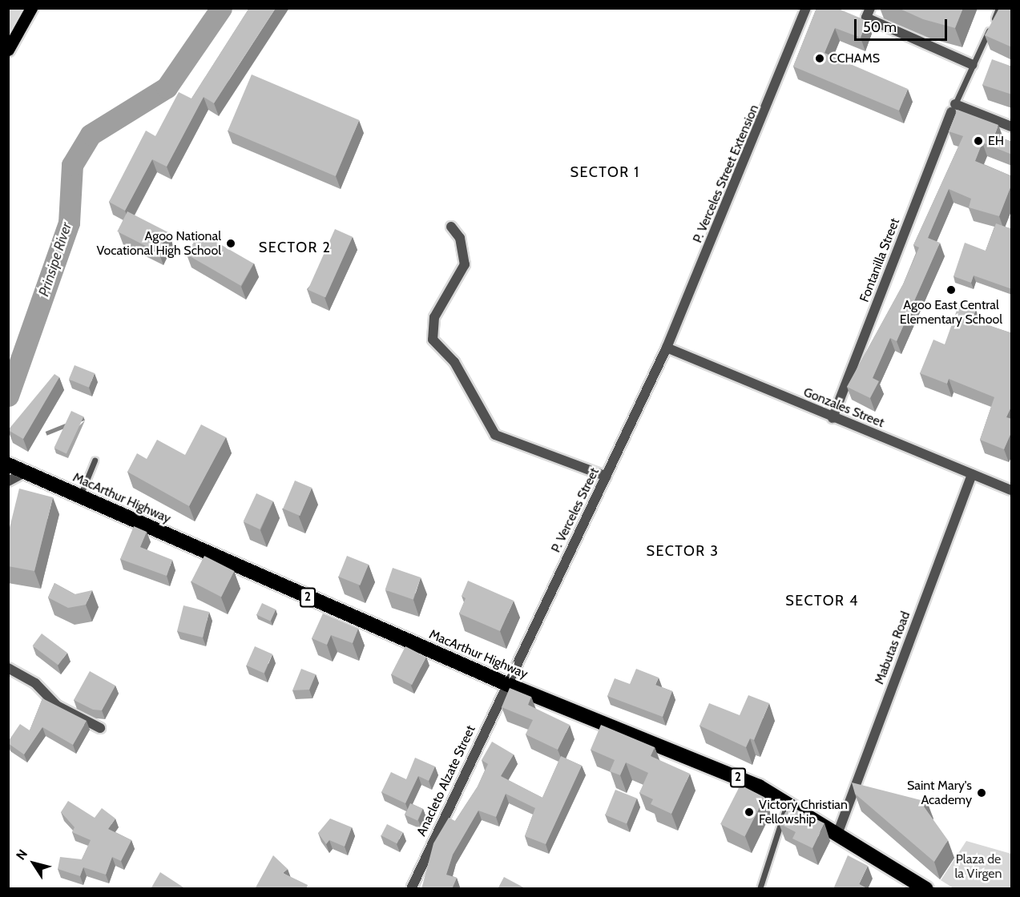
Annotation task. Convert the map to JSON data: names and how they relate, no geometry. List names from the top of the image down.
{
  "streets": {
    "highway": ["MacArthur Highway", "2"],
    "street": [
      "P. Verceles Street Extension",
      "Fontanilla Street",
      "Gonzales Street",
      "P. Verceles Street",
      "Mabutas Road",
      "Anacleto Alzate Street"
    ]
  },
  "crossings": [
    ["P. Verceles Street Extension", "Gonzales Street"],
    ["P. Verceles Street Extension", "P. Verceles Street"],
    ["Fontanilla Street", "Gonzales Street"],
    ["Gonzales Street", "P. Verceles Street"],
    ["Gonzales Street", "Mabutas Road"],
    ["MacArthur Highway", "P. Verceles Street"],
    ["MacArthur Highway", "Mabutas Road"],
    ["MacArthur Highway", "Anacleto Alzate Street"],
    ["P. Verceles Street", "Anacleto Alzate Street"]
  ],
  "districts": [
    "SECTOR 1",
    "SECTOR 2",
    "SECTOR 3",
    "SECTOR 4"
  ],
  "water": ["Prinsipe River"],
  "parks": ["Plaza de la Virgen"],
  "places": [
    "CCHAMS",
    "EH",
    "Agoo National Vocational High School",
    "Agoo East Central Elementary School",
    "Saint Mary's Academy",
    "Victory Christian Fellowship"
  ],
  "scale_bar": "50 m",
  "north": "top left"
}
